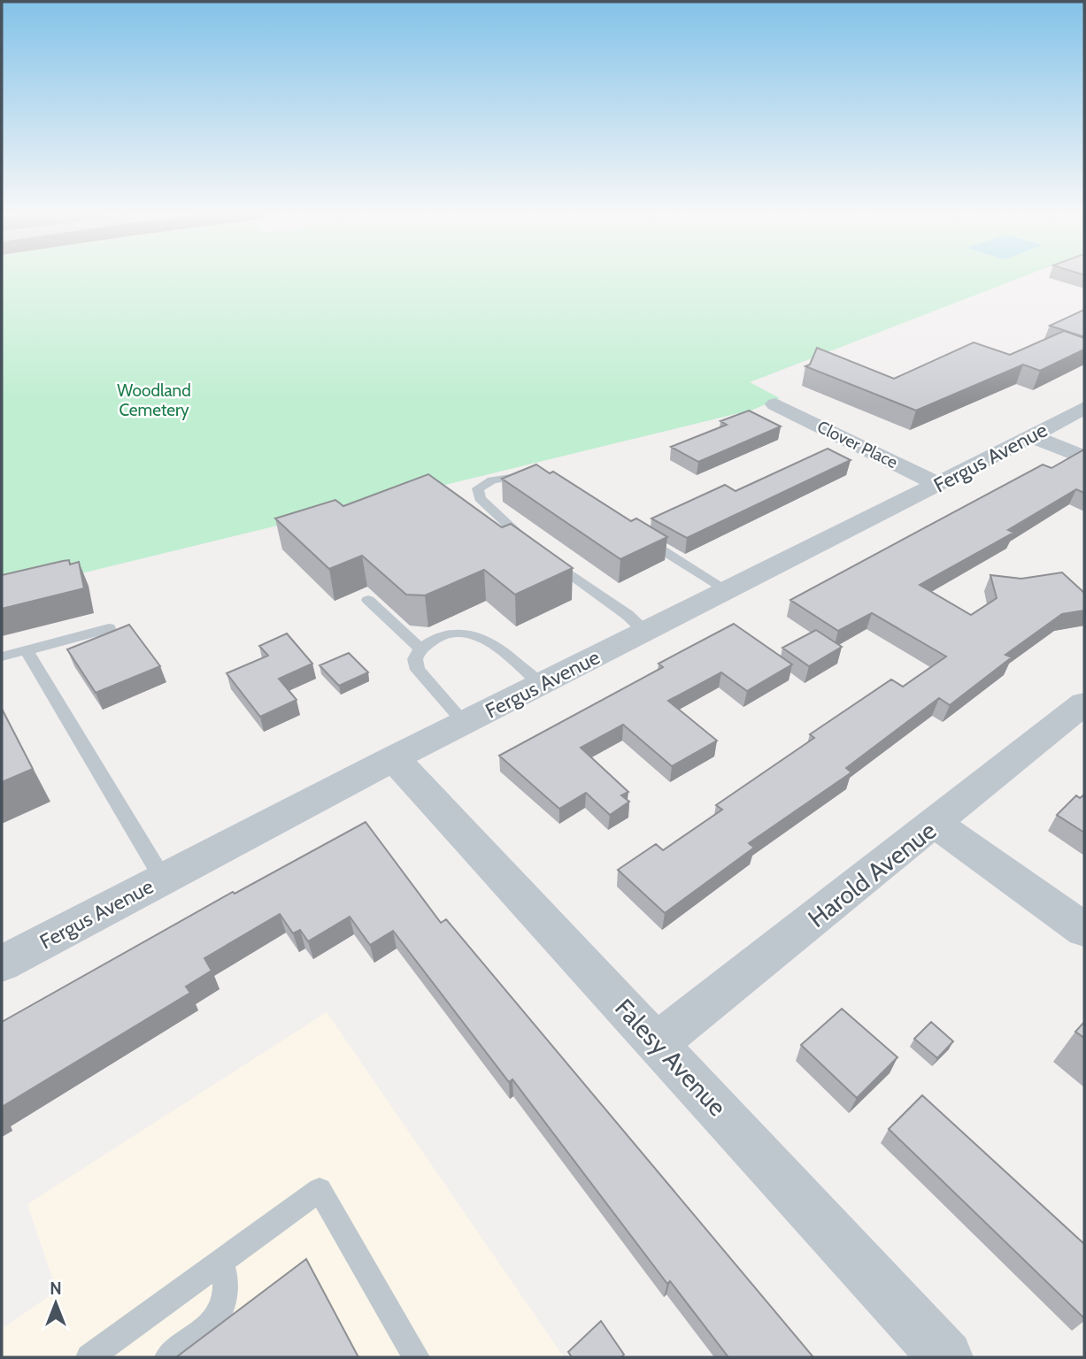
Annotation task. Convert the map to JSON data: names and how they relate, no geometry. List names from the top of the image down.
{
  "streets": {
    "street": [
      "Clover Place",
      "Fergus Avenue",
      "Harold Avenue",
      "Falesy Avenue"
    ]
  },
  "crossings": [
    ["Clover Place", "Fergus Avenue"],
    ["Fergus Avenue", "Falesy Avenue"],
    ["Harold Avenue", "Falesy Avenue"]
  ],
  "parks": ["Woodland Cemetery"],
  "north": "top"
}
